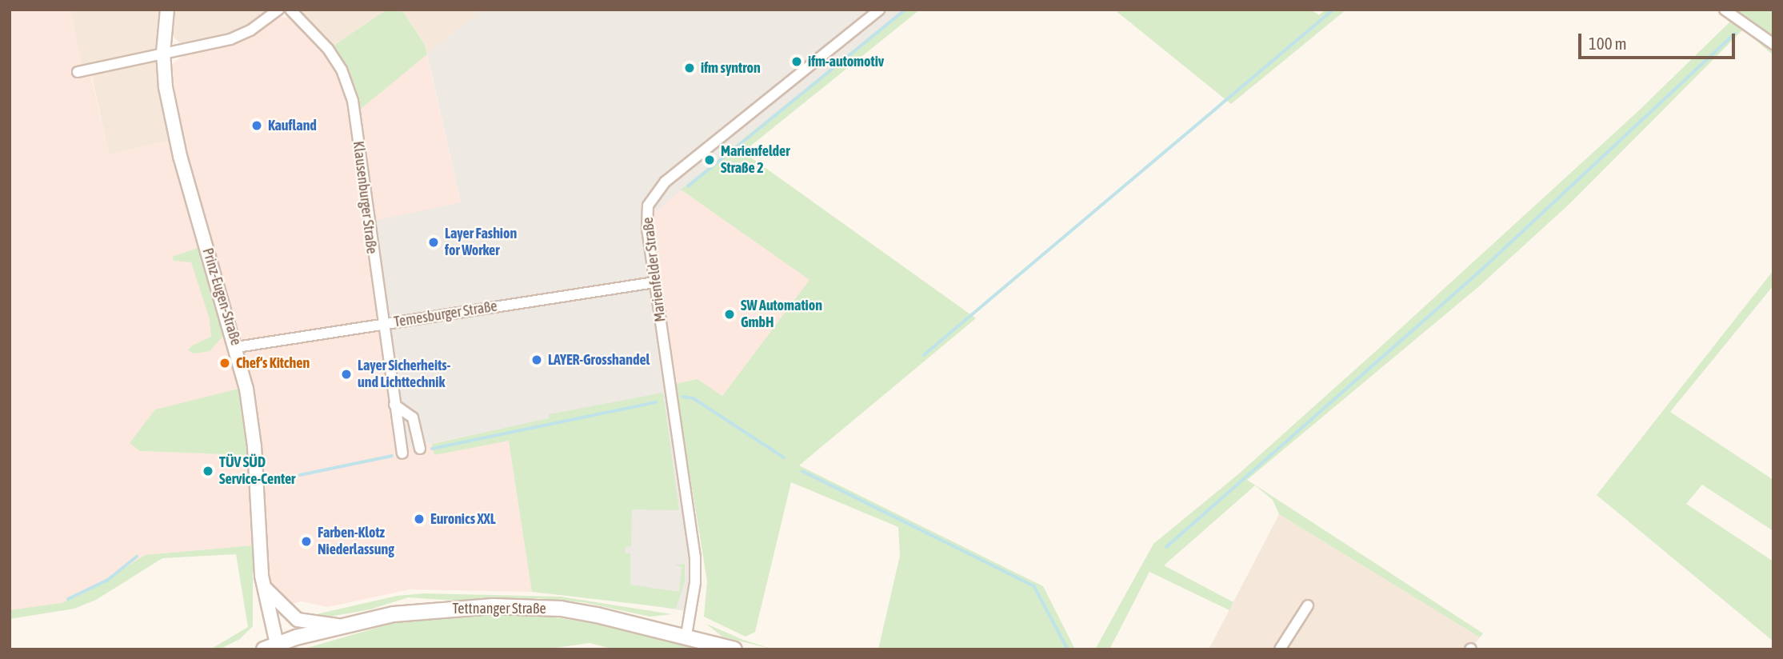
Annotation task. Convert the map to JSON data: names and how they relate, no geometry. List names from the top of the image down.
{
  "streets": {
    "main road": ["Tettnanger Straße"],
    "street": [
      "Klausenburger Straße",
      "Marienfelder Straße",
      "Prinz-Eugen-Straße",
      "Temesburger Straße"
    ]
  },
  "crossings": [
    ["Klausenburger Straße", "Temesburger Straße"],
    ["Marienfelder Straße", "Temesburger Straße"],
    ["Marienfelder Straße", "Tettnanger Straße"],
    ["Prinz-Eugen-Straße", "Temesburger Straße"],
    ["Prinz-Eugen-Straße", "Tettnanger Straße"]
  ],
  "places": [
    "ifm-automotiv",
    "ifm syntron",
    "Kaufland",
    "Marienfelder Straße 2",
    "Layer Fashion for Worker",
    "SW Automation GmbH",
    "LAYER-Grosshandel",
    "Chef‘s Kitchen",
    "Layer Sicherheits- und Lichttechnik",
    "TÜV SÜD Service-Center",
    "Euronics XXL",
    "Farben-Klotz Niederlassung"
  ],
  "scale_bar": "100 m"
}
